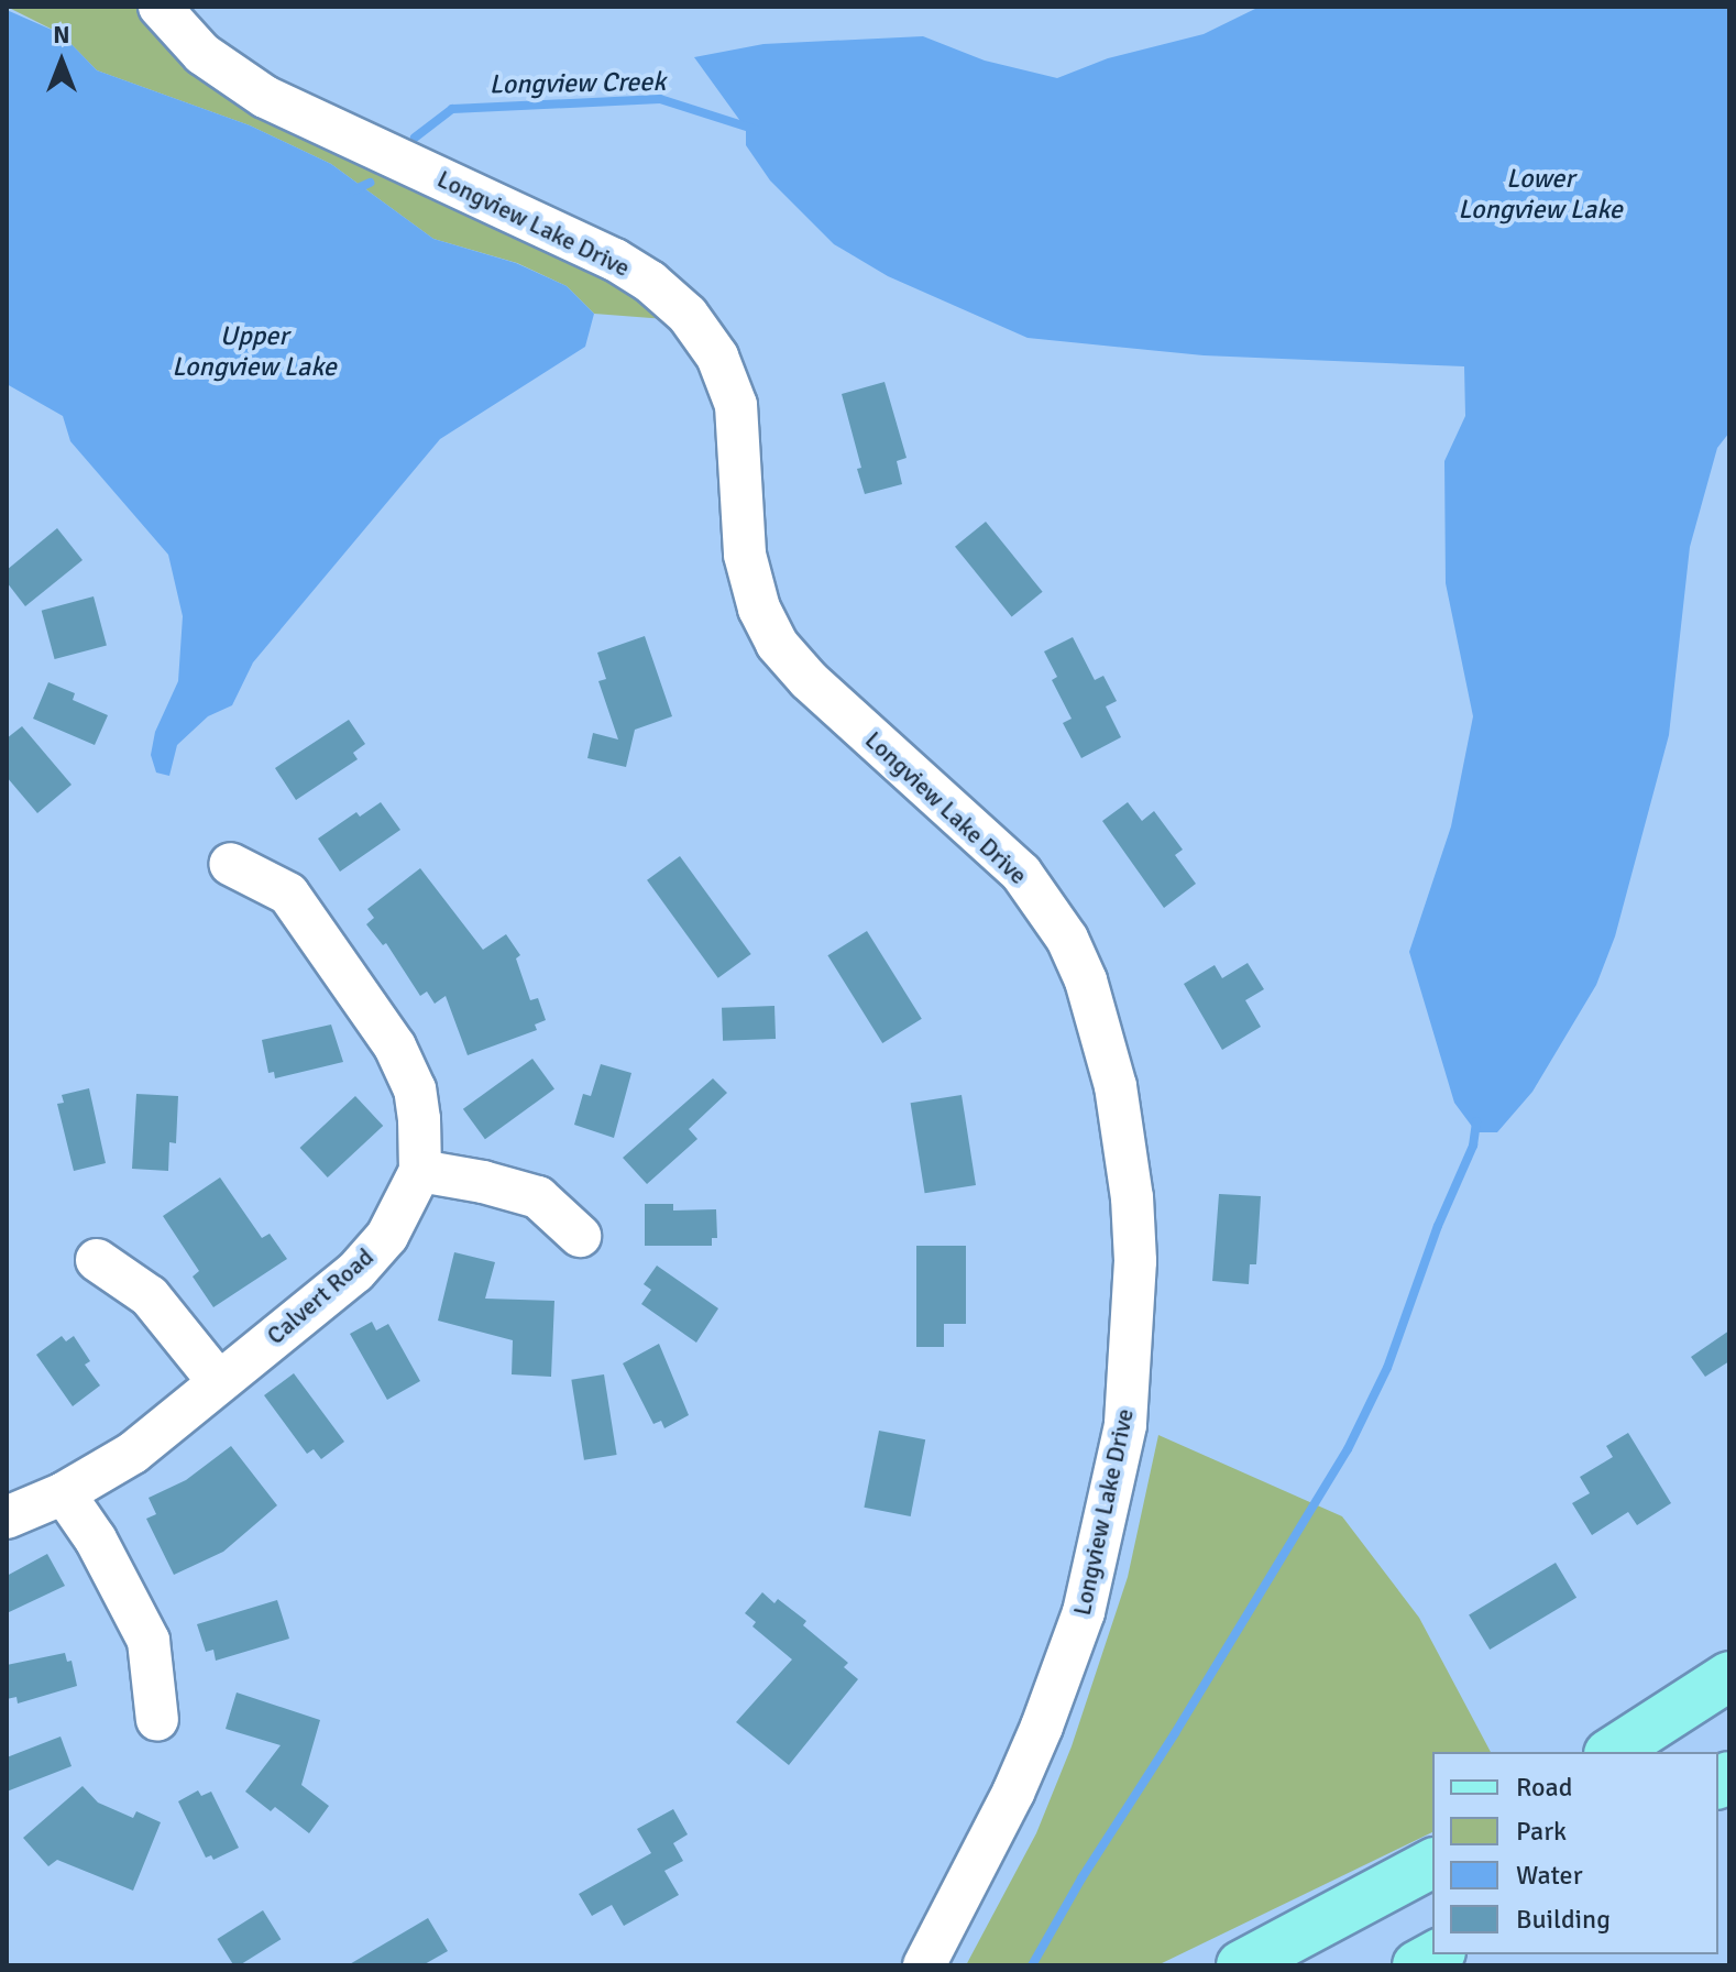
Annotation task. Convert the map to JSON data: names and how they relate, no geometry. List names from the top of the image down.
{
  "streets": {
    "street": ["Longview Lake Drive", "Calvert Road"]
  },
  "water": ["Longview Creek", "Lower Longview Lake", "Upper Longview Lake"],
  "legend": [
    "Road",
    "Park",
    "Water",
    "Building"
  ],
  "north": "top"
}
